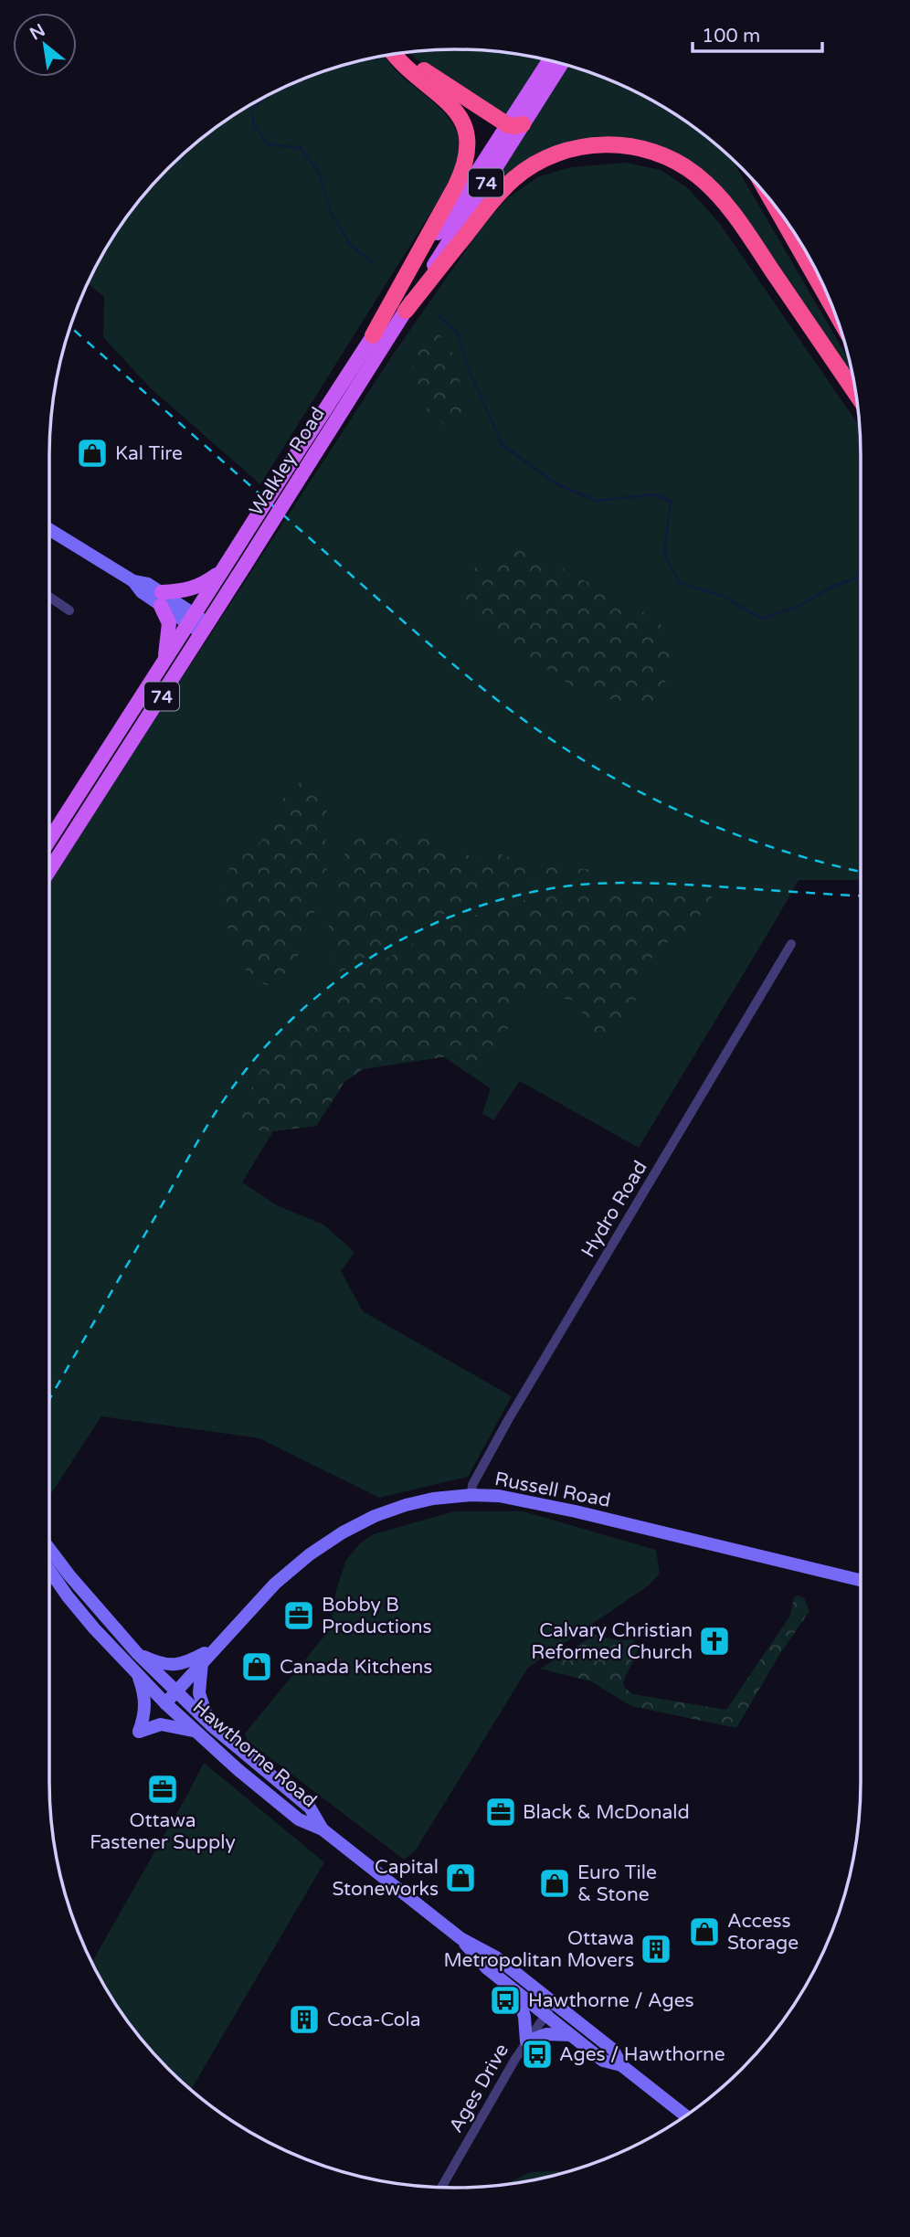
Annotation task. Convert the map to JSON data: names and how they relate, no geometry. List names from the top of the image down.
{
  "streets": {
    "main road": [
      "74",
      "Walkley Road",
      "Russell Road",
      "Hawthorne Road"
    ],
    "street": ["Hydro Road", "Ages Drive"]
  },
  "crossings": [
    ["Hydro Road", "Russell Road"],
    ["Russell Road", "Hawthorne Road"],
    ["Hawthorne Road", "Ages Drive"]
  ],
  "places": {
    "shop": [
      "Kal Tire",
      "Canada Kitchens",
      "Capital Stoneworks",
      "Euro Tile & Stone",
      "Access Storage"
    ],
    "office": ["Bobby B Productions", "Ottawa Fastener Supply", "Black & McDonald"],
    "church": ["Calvary Christian Reformed Church"],
    "building": ["Ottawa Metropolitan Movers", "Coca-Cola"],
    "bus stop": ["Hawthorne / Ages", "Ages / Hawthorne"]
  },
  "scale_bar": "100 m",
  "north": "top left"
}
